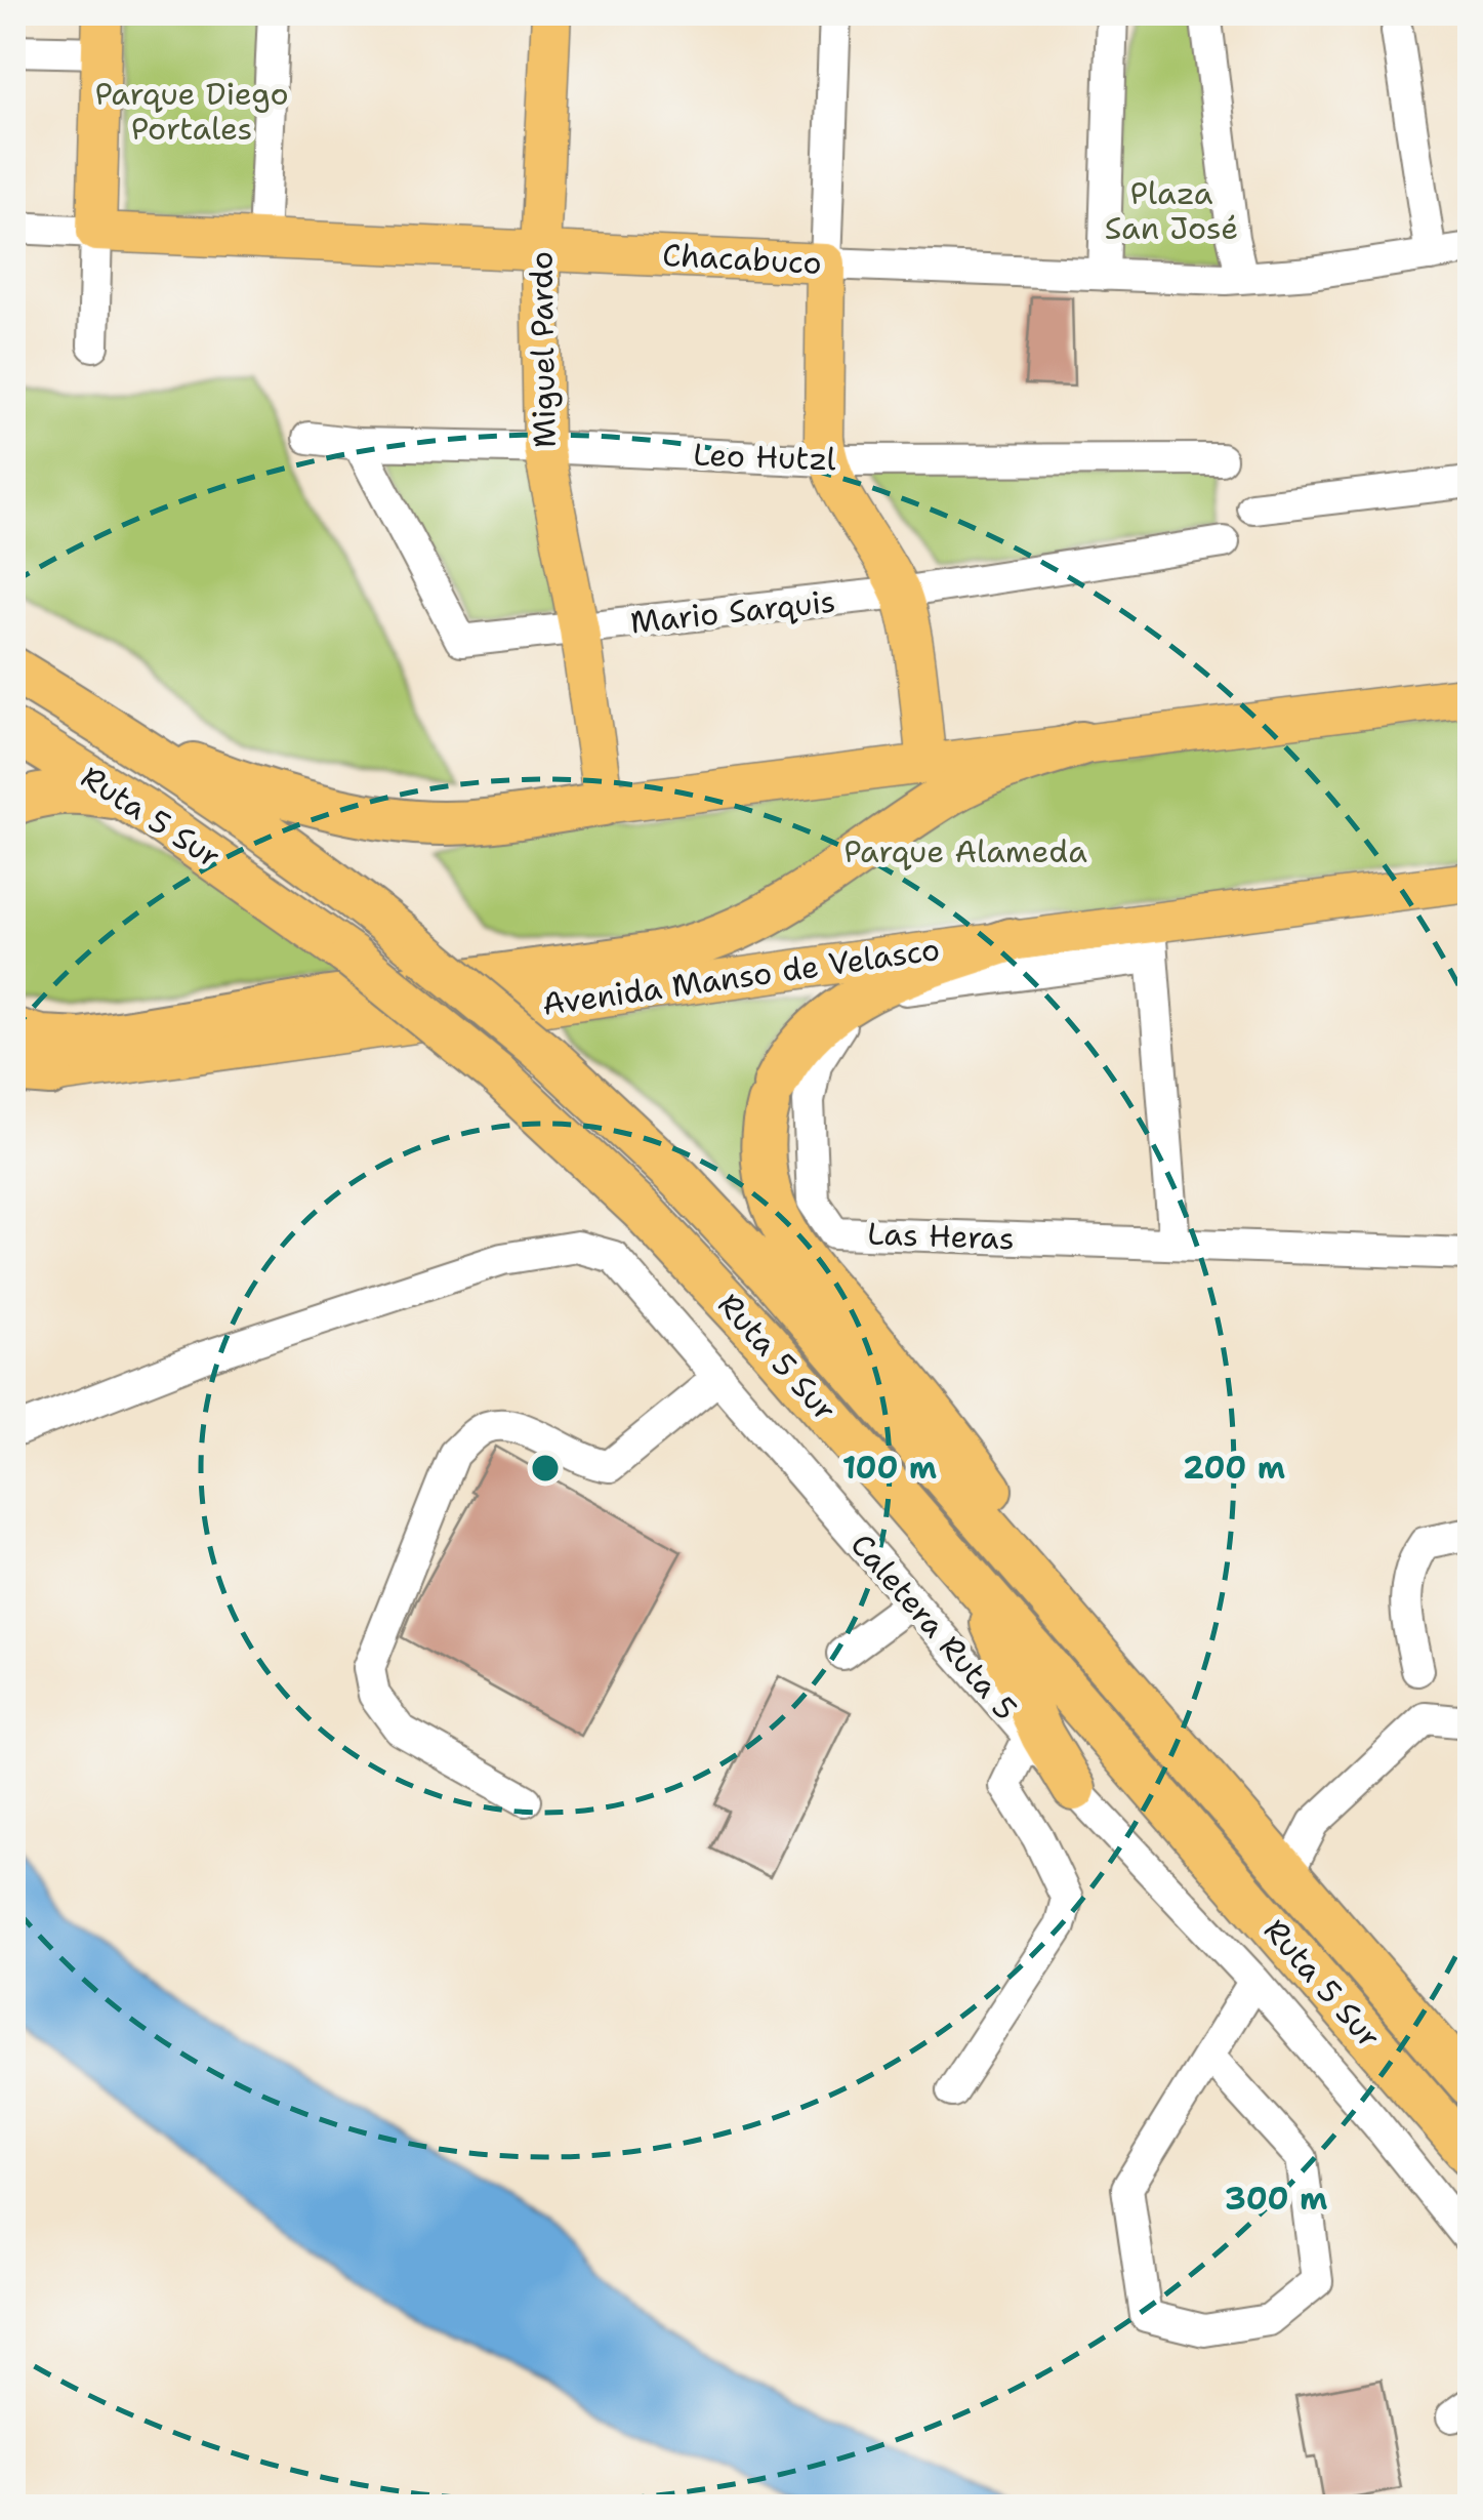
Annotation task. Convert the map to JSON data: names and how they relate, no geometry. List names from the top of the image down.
{
  "streets": {
    "highway": ["Ruta 5 Sur"],
    "main road": ["Chacabuco", "Miguel Pardo", "Avenida Manso de Velasco"],
    "street": [
      "Leo Hutzl",
      "Mario Sarquis",
      "Las Heras",
      "Caletera Ruta 5"
    ]
  },
  "crossings": [
    ["Chacabuco", "Miguel Pardo"],
    ["Miguel Pardo", "Leo Hutzl"],
    ["Miguel Pardo", "Mario Sarquis"],
    ["Leo Hutzl", "Mario Sarquis"],
    ["Avenida Manso de Velasco", "Las Heras"]
  ],
  "parks": ["Parque Diego Portales", "Plaza San José", "Parque Alameda"],
  "rings": ["100 m", "200 m", "300 m"]
}
